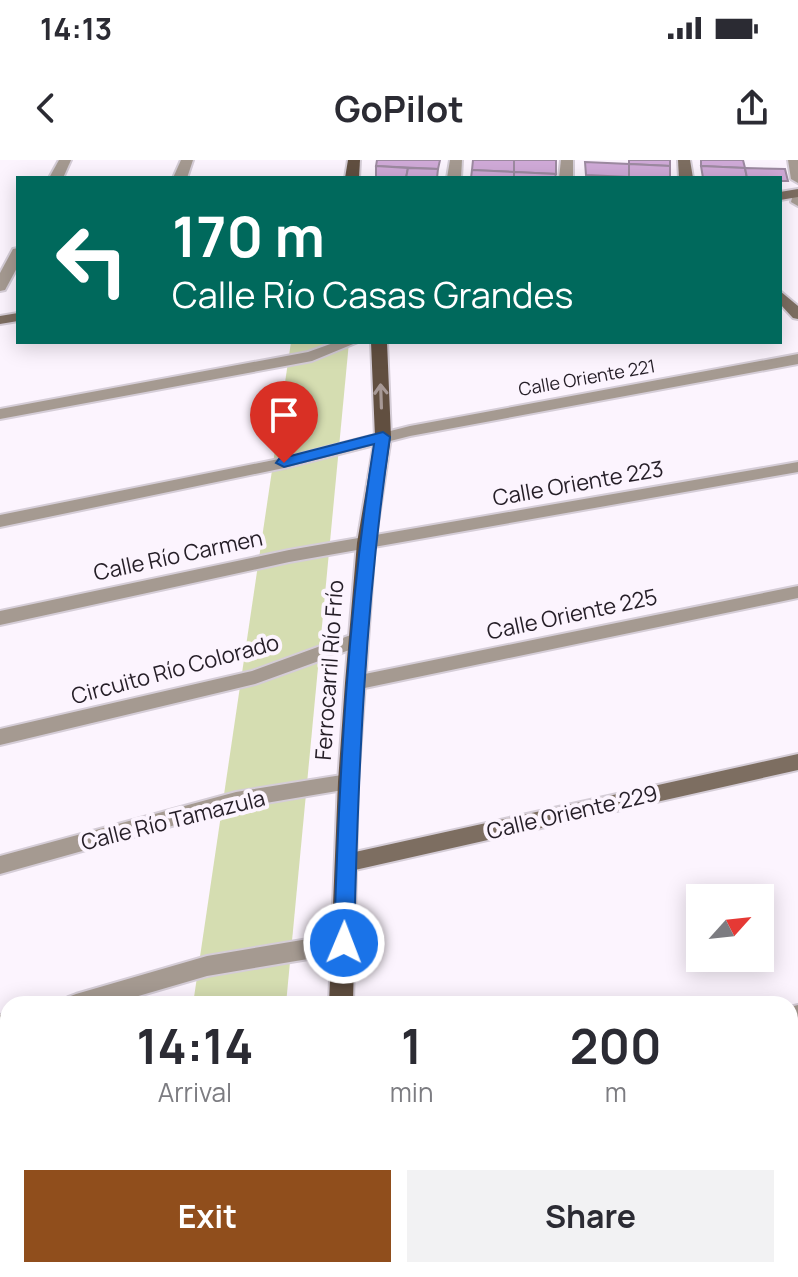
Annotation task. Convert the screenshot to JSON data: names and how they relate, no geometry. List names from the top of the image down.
{
  "streets": {
    "main road": ["Ferrocarril Río Frío"],
    "street": [
      "Calle Oriente 221",
      "Calle Oriente 223",
      "Calle Río Carmen",
      "Calle Oriente 225",
      "Circuito Río Colorado",
      "Calle Oriente 229",
      "Calle Río Tamazula"
    ]
  },
  "crossings": [
    ["Calle Oriente 221", "Ferrocarril Río Frío"],
    ["Calle Oriente 223", "Calle Río Carmen"],
    ["Calle Oriente 223", "Ferrocarril Río Frío"],
    ["Calle Río Carmen", "Ferrocarril Río Frío"],
    ["Calle Oriente 225", "Ferrocarril Río Frío"],
    ["Circuito Río Colorado", "Ferrocarril Río Frío"],
    ["Ferrocarril Río Frío", "Calle Oriente 229"],
    ["Ferrocarril Río Frío", "Calle Río Tamazula"]
  ],
  "north": "top right",
  "page": {
    "status": "14:13",
    "header": "GoPilot",
    "turn": ["170 m", "Calle Río Casas Grandes"],
    "eta": [
      "14:14",
      "Arrival",
      "1",
      "min",
      "200",
      "m"
    ],
    "buttons": ["Exit", "Share"]
  }
}
